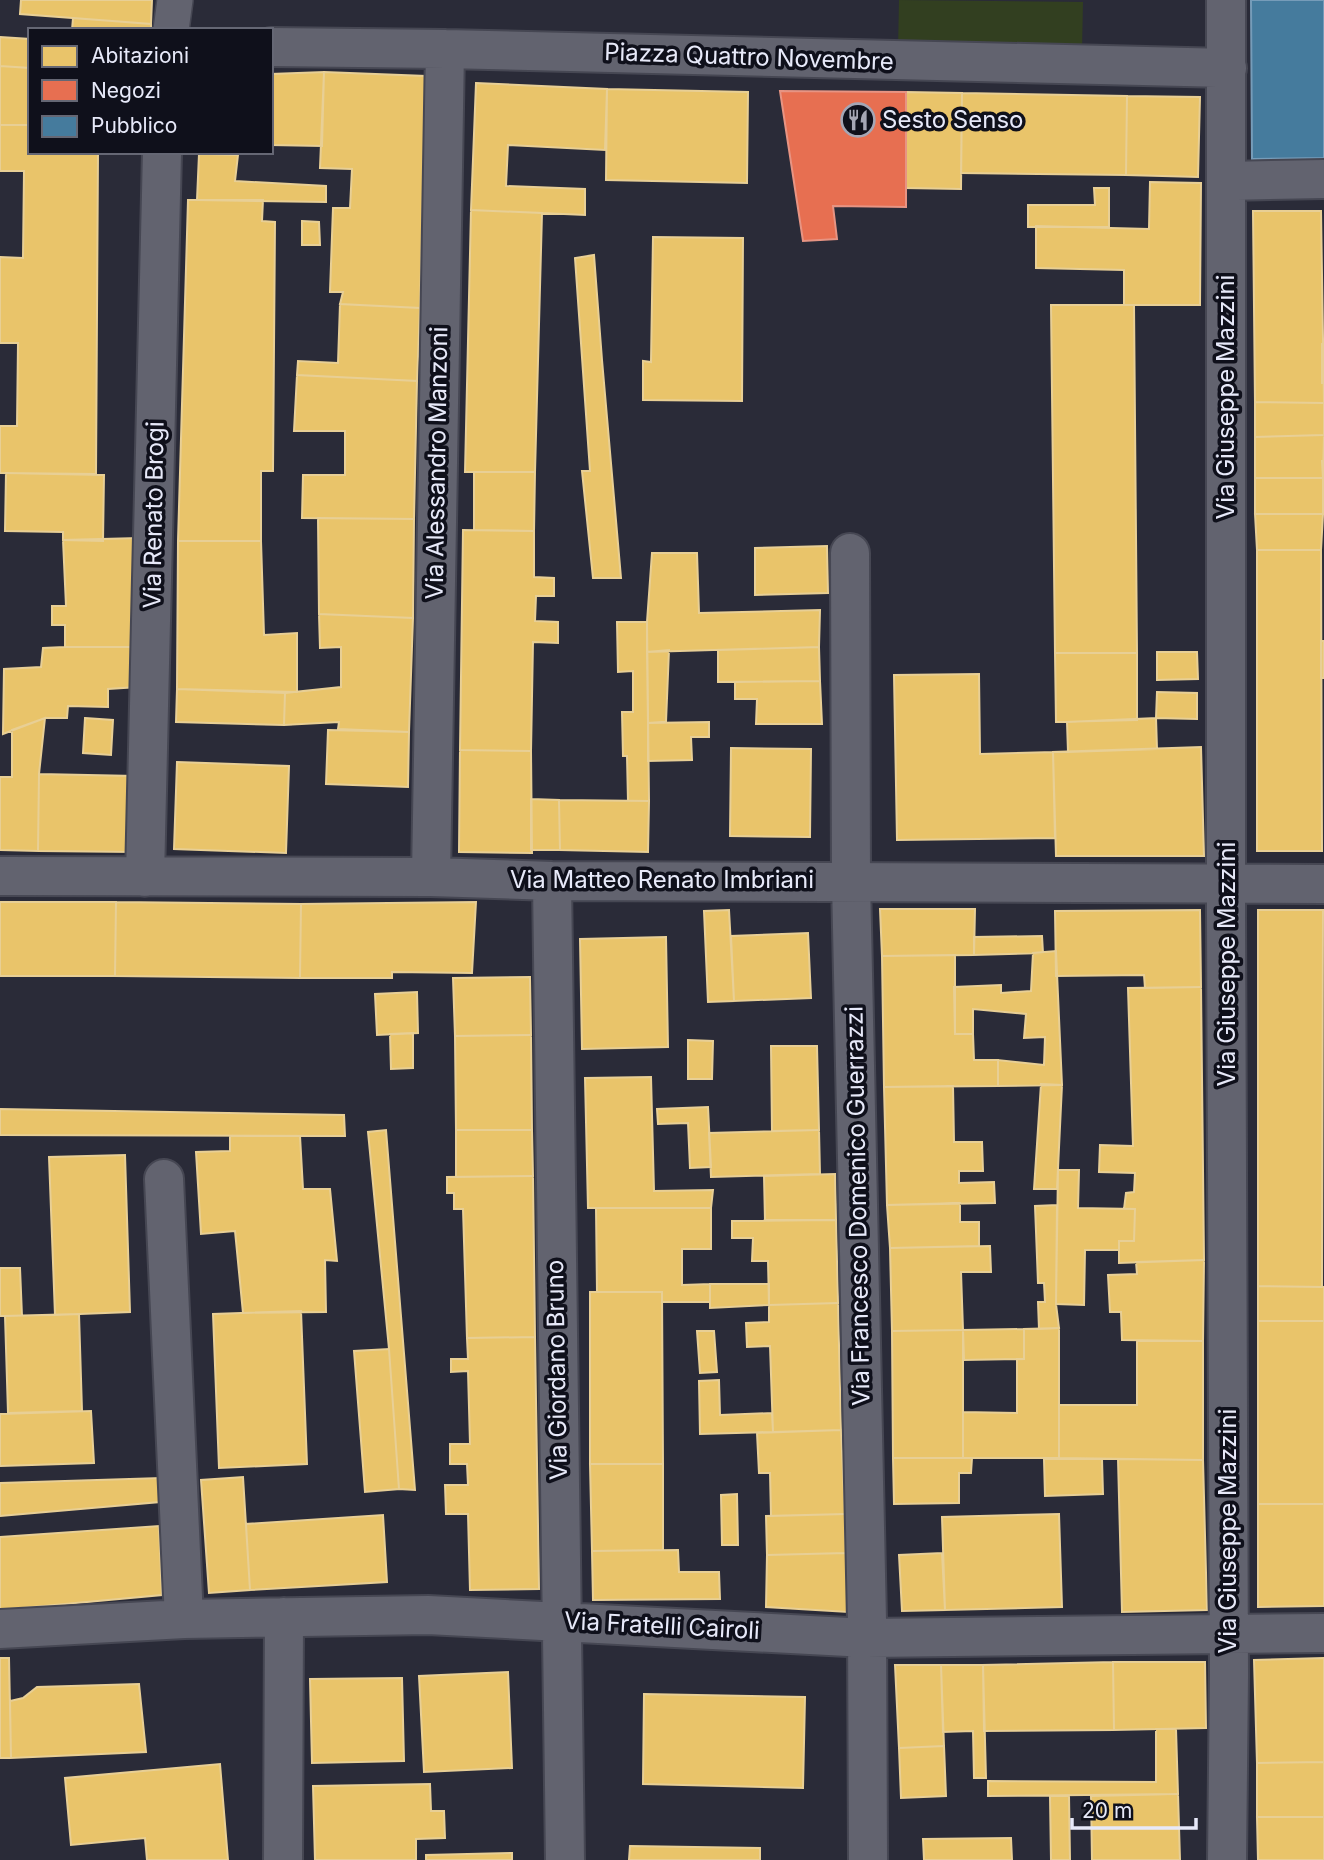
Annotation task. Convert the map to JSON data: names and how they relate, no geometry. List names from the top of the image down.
{
  "streets": {
    "street": [
      "Piazza Quattro Novembre",
      "Via Giuseppe Mazzini",
      "Via Alessandro Manzoni",
      "Via Renato Brogi",
      "Via Matteo Renato Imbriani",
      "Via Francesco Domenico Guerrazzi",
      "Via Giordano Bruno",
      "Via Fratelli Cairoli"
    ]
  },
  "crossings": [
    ["Piazza Quattro Novembre", "Via Giuseppe Mazzini"],
    ["Piazza Quattro Novembre", "Via Alessandro Manzoni"],
    ["Via Giuseppe Mazzini", "Via Matteo Renato Imbriani"],
    ["Via Giuseppe Mazzini", "Via Fratelli Cairoli"],
    ["Via Alessandro Manzoni", "Via Matteo Renato Imbriani"],
    ["Via Renato Brogi", "Via Matteo Renato Imbriani"],
    ["Via Matteo Renato Imbriani", "Via Francesco Domenico Guerrazzi"],
    ["Via Matteo Renato Imbriani", "Via Giordano Bruno"],
    ["Via Francesco Domenico Guerrazzi", "Via Fratelli Cairoli"],
    ["Via Giordano Bruno", "Via Fratelli Cairoli"]
  ],
  "places": {
    "restaurant": ["Sesto Senso"]
  },
  "legend": ["Abitazioni", "Negozi", "Pubblico"],
  "scale_bar": "20 m"
}
